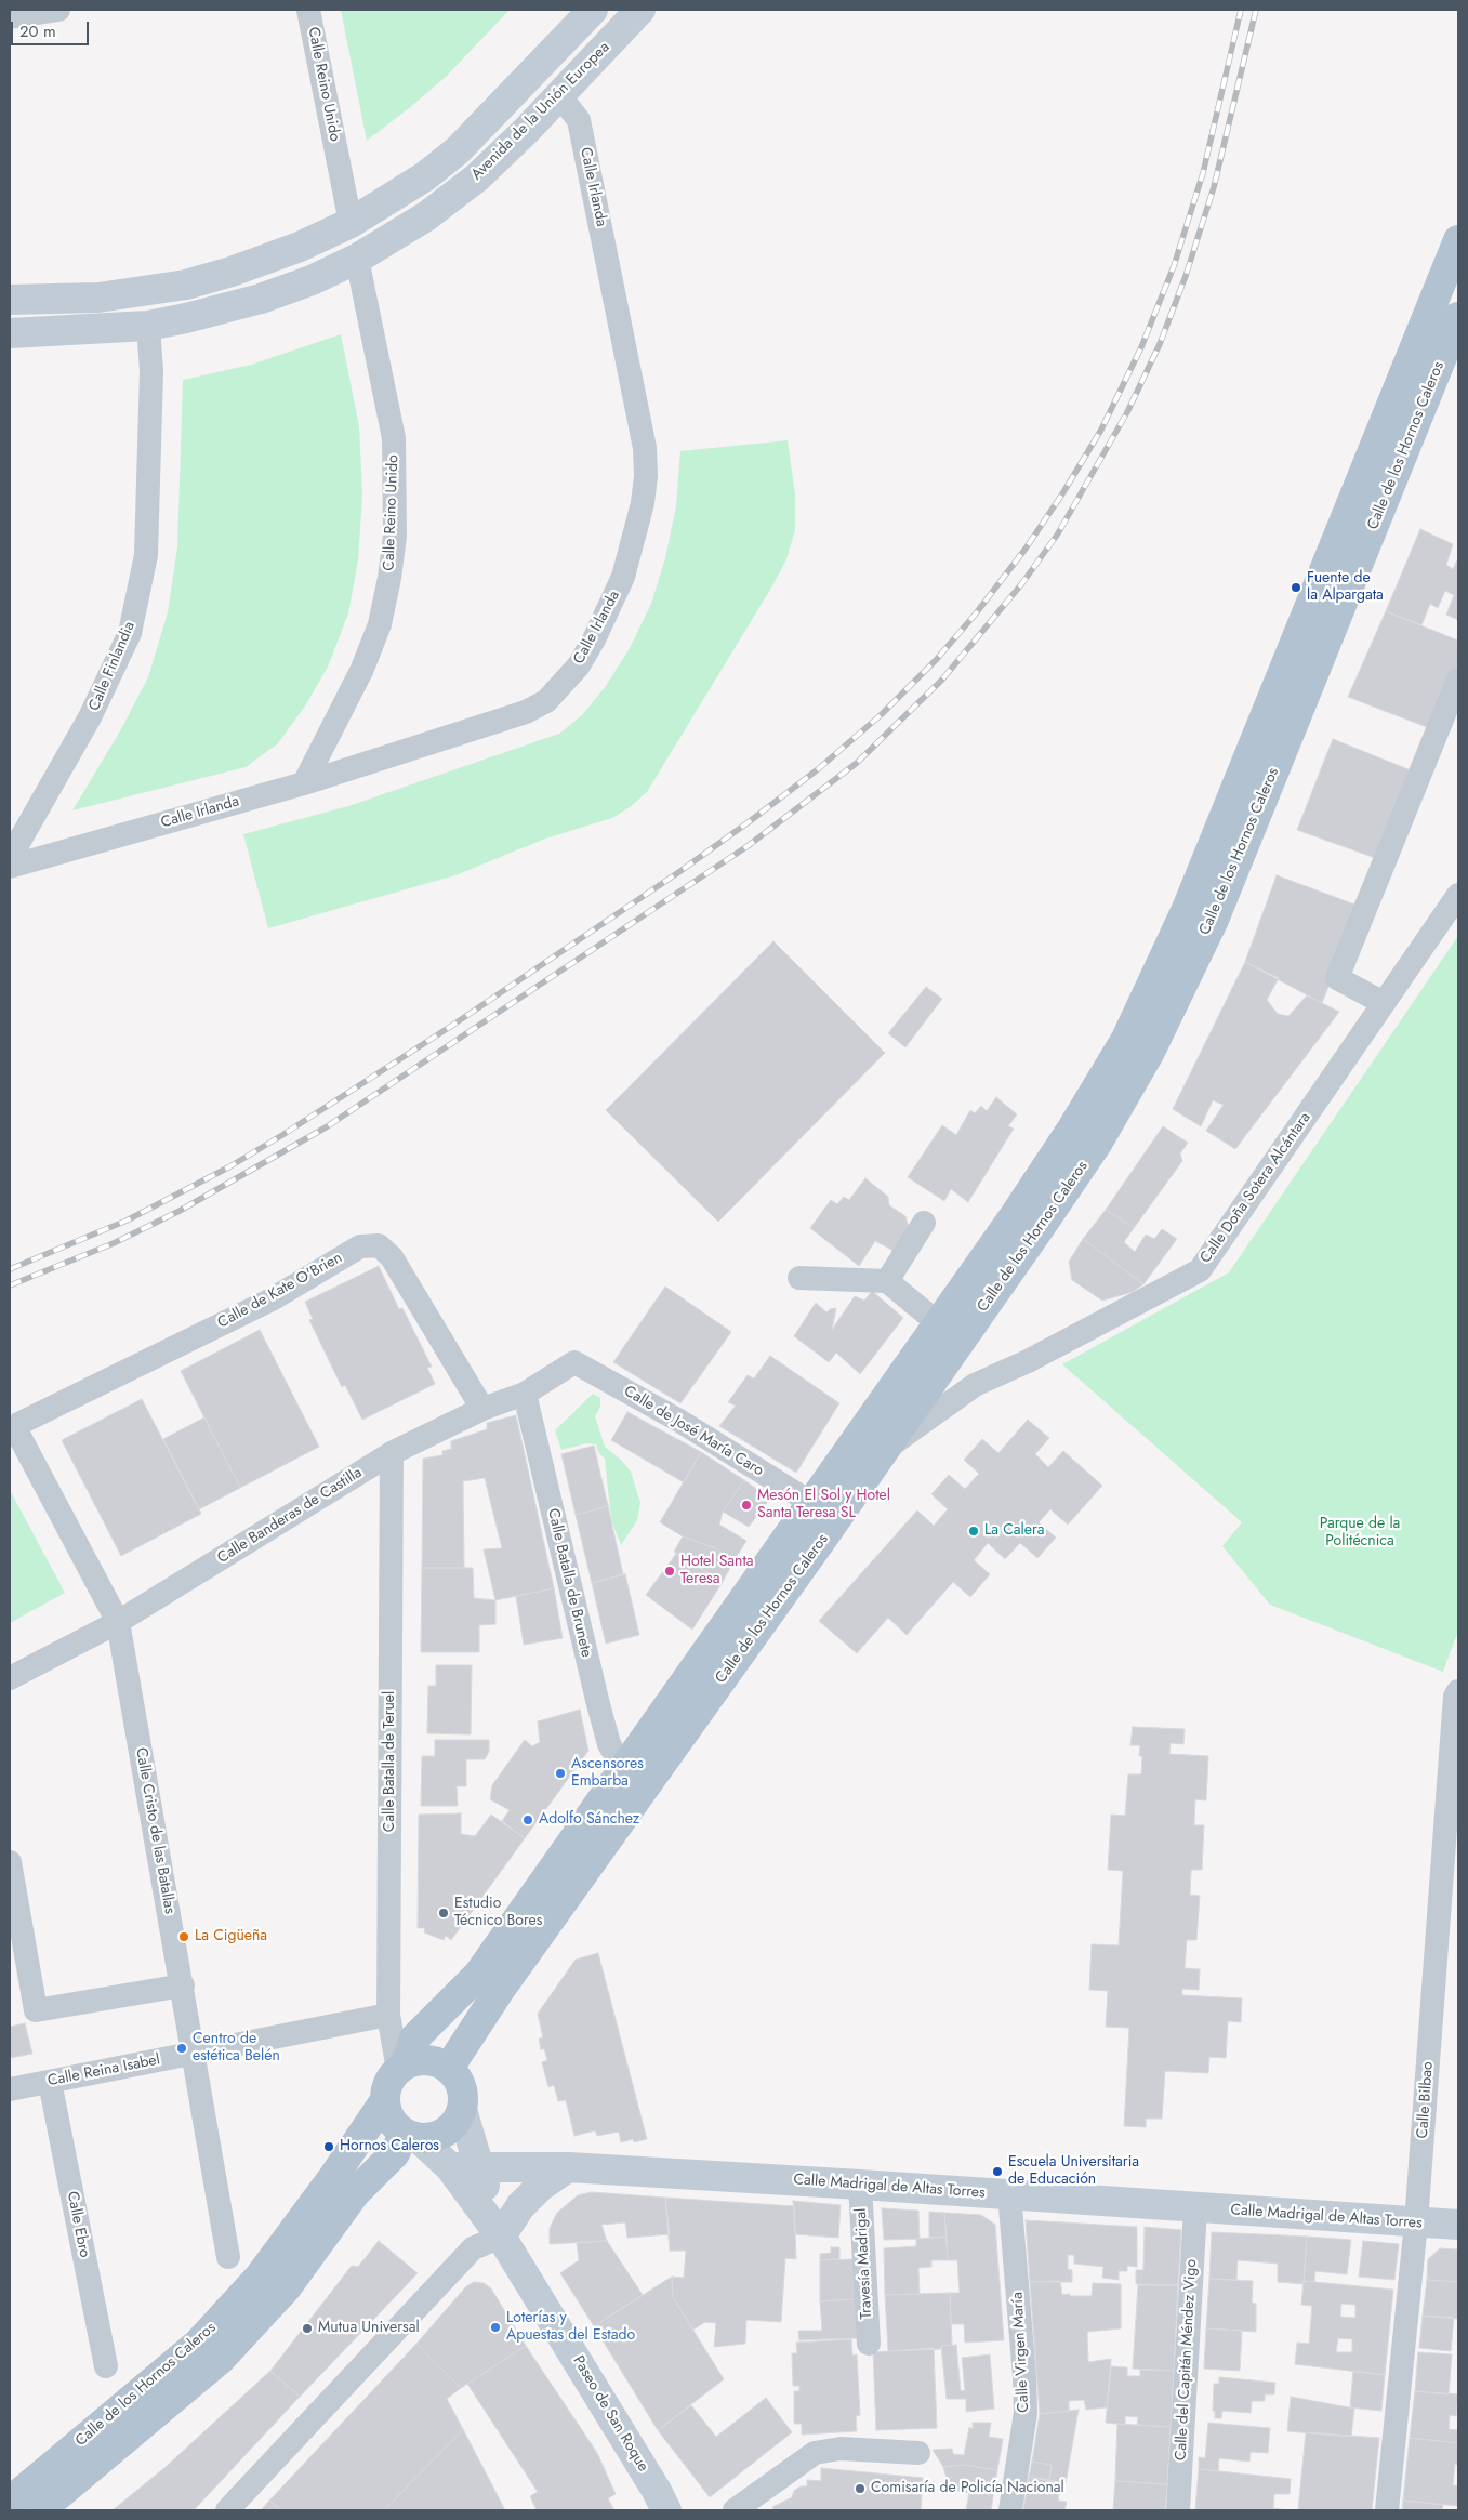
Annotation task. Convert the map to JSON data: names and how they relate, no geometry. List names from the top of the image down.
{
  "streets": {
    "main road": ["Calle de los Hornos Caleros"],
    "street": [
      "Calle Reino Unido",
      "Avenida de la Unión Europea",
      "Calle Irlanda",
      "Calle Finlandia",
      "Calle Doña Sotera Alcántara",
      "Calle de Kate O'Brien",
      "Calle de José María Caro",
      "Calle Banderas de Castilla",
      "Calle Batalla de Brunete",
      "Calle Batalla de Teruel",
      "Calle Cristo de las Batallas",
      "Calle Reina Isabel",
      "Calle Bilbao",
      "Calle Madrigal de Altas Torres",
      "Calle Ebro",
      "Travesía Madrigal",
      "Calle Virgen María",
      "Calle del Capitán Méndez Vigo",
      "Paseo de San Roque"
    ]
  },
  "crossings": [
    ["Calle Reino Unido", "Avenida de la Unión Europea"],
    ["Calle Reino Unido", "Calle Irlanda"],
    ["Avenida de la Unión Europea", "Calle Irlanda"],
    ["Avenida de la Unión Europea", "Calle Finlandia"],
    ["Calle de los Hornos Caleros", "Calle Doña Sotera Alcántara"],
    ["Calle de los Hornos Caleros", "Calle de José María Caro"],
    ["Calle de los Hornos Caleros", "Calle Batalla de Brunete"],
    ["Calle de los Hornos Caleros", "Calle Batalla de Teruel"],
    ["Calle de los Hornos Caleros", "Paseo de San Roque"],
    ["Calle de Kate O'Brien", "Calle Banderas de Castilla"],
    ["Calle de Kate O'Brien", "Calle Cristo de las Batallas"],
    ["Calle de José María Caro", "Calle Banderas de Castilla"],
    ["Calle Banderas de Castilla", "Calle Batalla de Brunete"],
    ["Calle Banderas de Castilla", "Calle Batalla de Teruel"],
    ["Calle Banderas de Castilla", "Calle Cristo de las Batallas"],
    ["Calle Batalla de Teruel", "Calle Reina Isabel"],
    ["Calle Batalla de Teruel", "Paseo de San Roque"],
    ["Calle Cristo de las Batallas", "Calle Reina Isabel"],
    ["Calle Reina Isabel", "Calle Ebro"],
    ["Calle Bilbao", "Calle Madrigal de Altas Torres"],
    ["Calle Madrigal de Altas Torres", "Travesía Madrigal"],
    ["Calle Madrigal de Altas Torres", "Calle Virgen María"],
    ["Calle Madrigal de Altas Torres", "Calle del Capitán Méndez Vigo"],
    ["Calle Madrigal de Altas Torres", "Paseo de San Roque"]
  ],
  "parks": ["Parque de la Politécnica"],
  "places": [
    "Fuente de la Alpargata",
    "Mesón El Sol y Hotel Santa Teresa SL",
    "La Calera",
    "Hotel Santa Teresa",
    "Ascensores Embarba",
    "Adolfo Sánchez",
    "Estudio Técnico Bores",
    "La Cigüeña",
    "Centro de estética Belén",
    "Hornos Caleros",
    "Escuela Universitaria de Educación",
    "Loterías y Apuestas del Estado",
    "Mutua Universal",
    "Comisaría de Policía Nacional"
  ],
  "scale_bar": "20 m"
}
